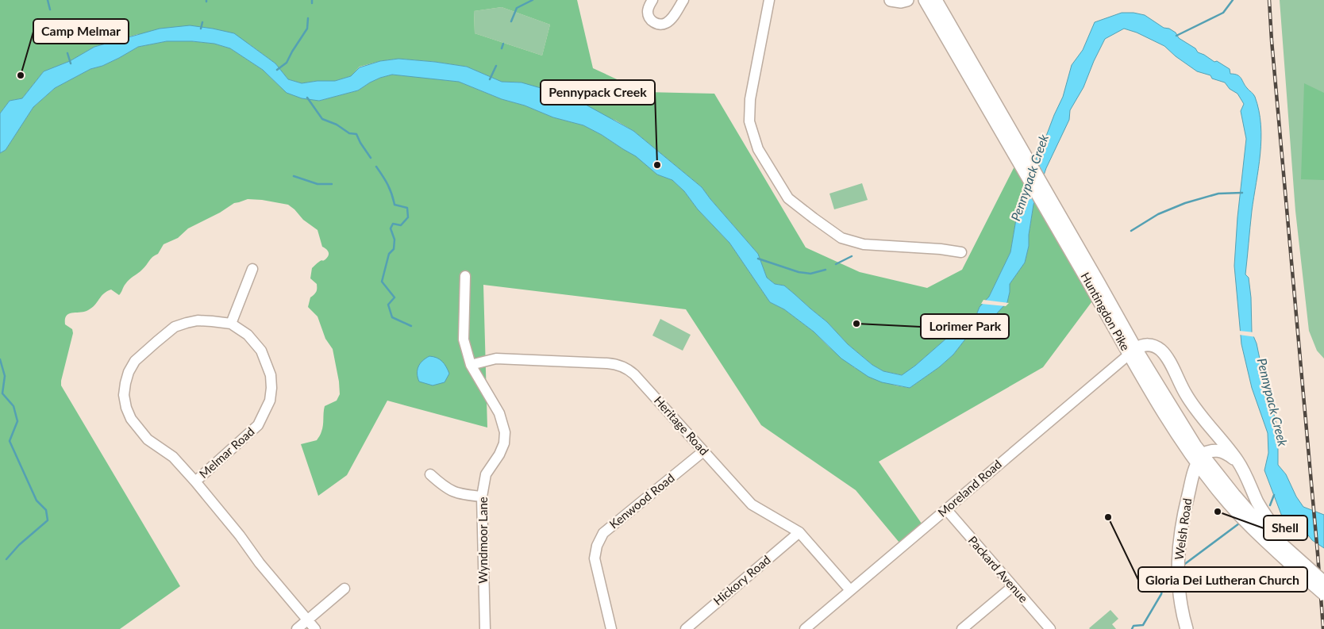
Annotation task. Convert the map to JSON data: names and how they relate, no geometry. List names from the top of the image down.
{
  "streets": {
    "main road": ["Huntingdon Pike", "Welsh Road"],
    "street": [
      "Heritage Road",
      "Melmar Road",
      "Moreland Road",
      "Kenwood Road",
      "Wyndmoor Lane",
      "Packard Avenue",
      "Hickory Road"
    ]
  },
  "crossings": [
    ["Huntingdon Pike", "Moreland Road"],
    ["Huntingdon Pike", "Welsh Road"],
    ["Heritage Road", "Moreland Road"],
    ["Heritage Road", "Kenwood Road"],
    ["Heritage Road", "Wyndmoor Lane"],
    ["Heritage Road", "Hickory Road"],
    ["Moreland Road", "Packard Avenue"]
  ],
  "water": ["Pennypack Creek"],
  "places": [
    "Camp Melmar",
    "Pennypack Creek",
    "Lorimer Park",
    "Shell",
    "Gloria Dei Lutheran Church"
  ]
}
